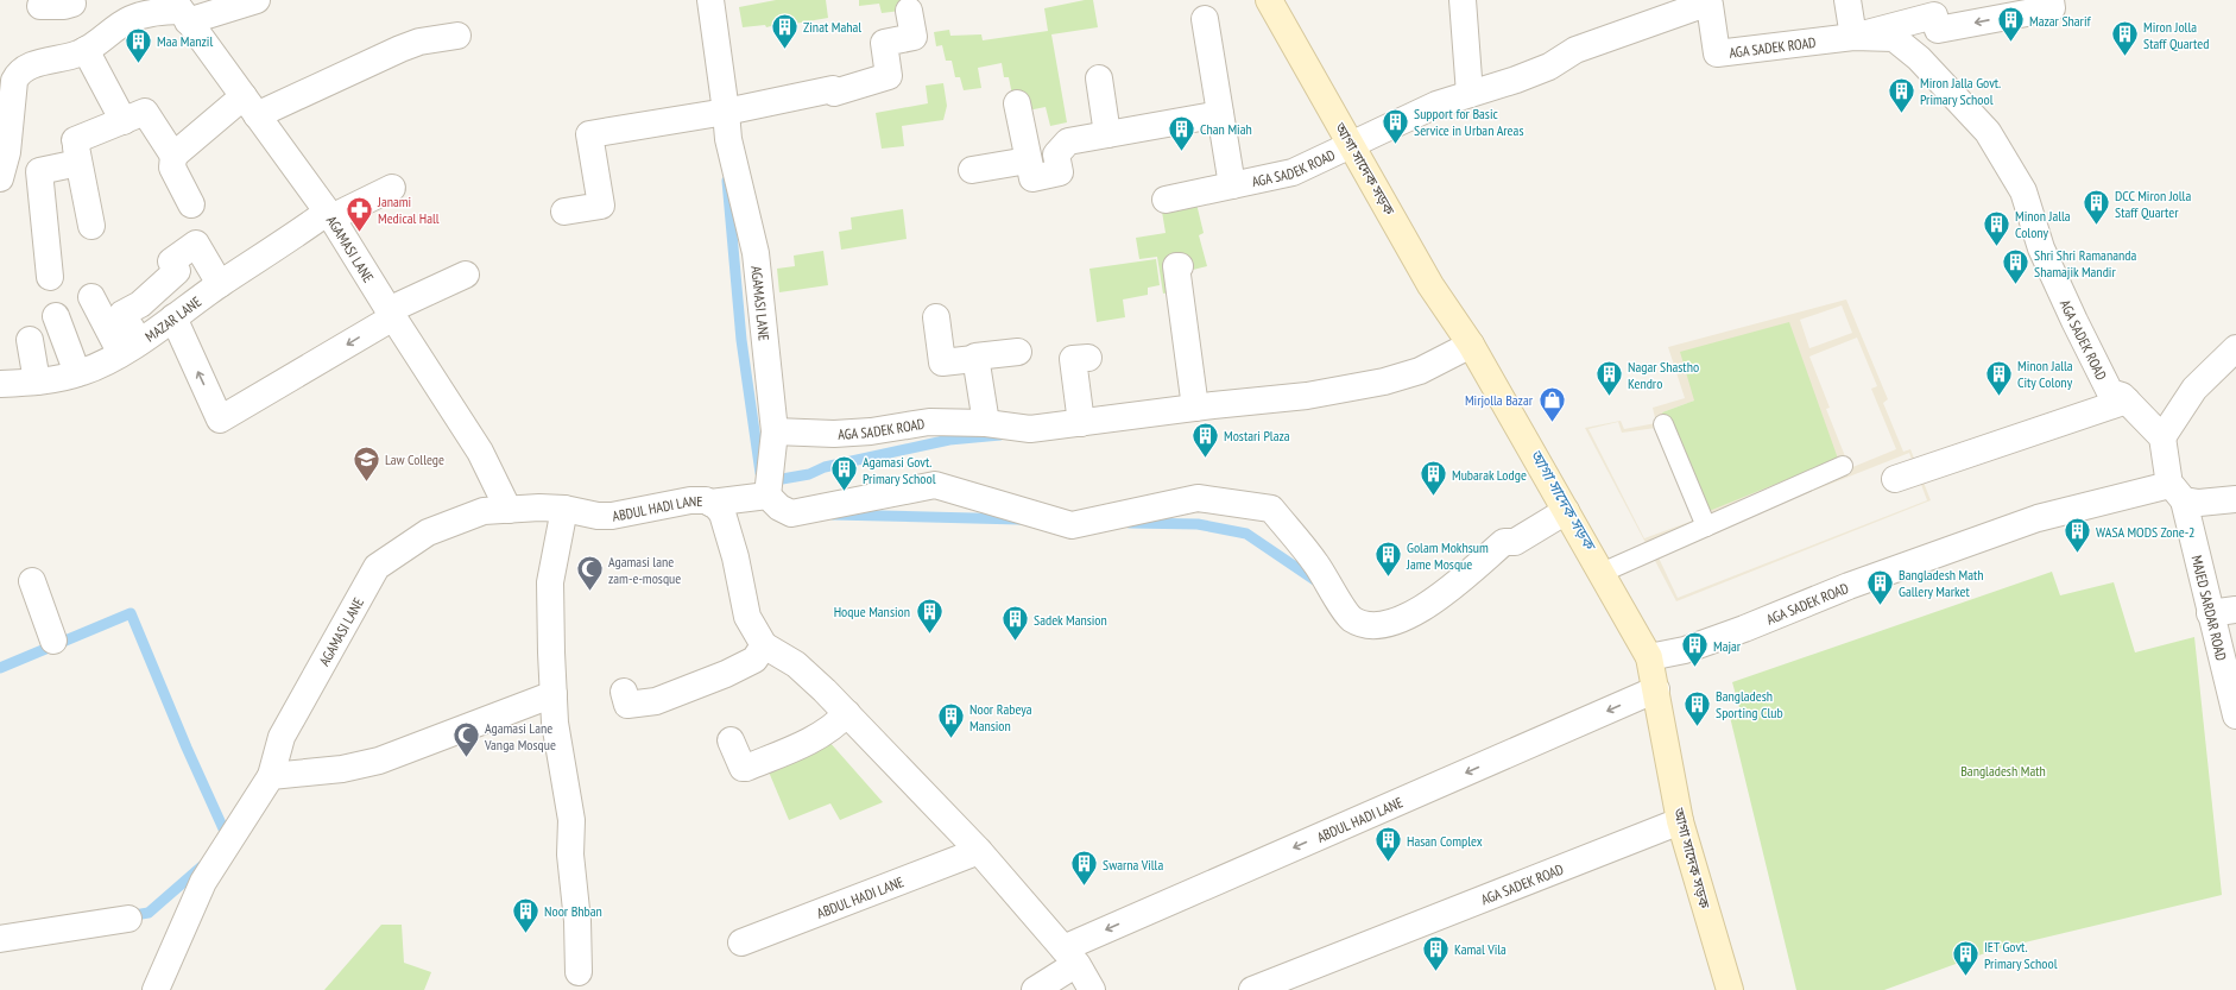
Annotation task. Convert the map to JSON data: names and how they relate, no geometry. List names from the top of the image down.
{
  "streets": {
    "street": [
      "AGA SADEK ROAD",
      "আগা সাদেক সড়ক",
      "AGAMASI LANE",
      "MAZAR LANE",
      "ABDUL HADI LANE",
      "MAJED SARDAR ROAD"
    ]
  },
  "crossings": [
    ["AGA SADEK ROAD", "আগা সাদেক সড়ক"],
    ["AGA SADEK ROAD", "AGAMASI LANE"],
    ["AGA SADEK ROAD", "MAJED SARDAR ROAD"],
    ["আগা সাদেক সড়ক", "ABDUL HADI LANE"],
    ["AGAMASI LANE", "MAZAR LANE"],
    ["AGAMASI LANE", "ABDUL HADI LANE"]
  ],
  "one_way": ["ABDUL HADI LANE"],
  "water": ["আগা সাদেক সড়ক"],
  "parks": ["Bangladesh Math"],
  "places": {
    "building": [
      "Mazar Sharif",
      "Zinat Mahal",
      "Miron Jolla Staff Quarted",
      "Maa Manzil",
      "Miron Jalla Govt. Primary School",
      "Support for Basic Service in Urban Areas",
      "Chan Miah",
      "DCC Miron Jolla Staff Quarter",
      "Minon Jalla Colony",
      "Shri Shri Ramananda Shamajik Mandir",
      "Minon Jalla City Colony",
      "Nagar Shastho Kendro",
      "Mostari Plaza",
      "Agamasi Govt. Primary School",
      "Mubarak Lodge",
      "WASA MODS Zone-2",
      "Golam Mokhsum Jame Mosque",
      "Bangladesh Math Gallery Market",
      "Hoque Mansion",
      "Sadek Mansion",
      "Majar",
      "Bangladesh Sporting Club",
      "Noor Rabeya Mansion",
      "Hasan Complex",
      "Swarna Villa",
      "Noor Bhban",
      "Kamal Vila",
      "IET Govt. Primary School"
    ],
    "pharmacy": ["Janami Medical Hall"],
    "shop": ["Mirjolla Bazar"],
    "school or university": ["Law College"],
    "mosque": ["Agamasi lane zam-e-mosque", "Agamasi Lane Vanga Mosque"]
  }
}
